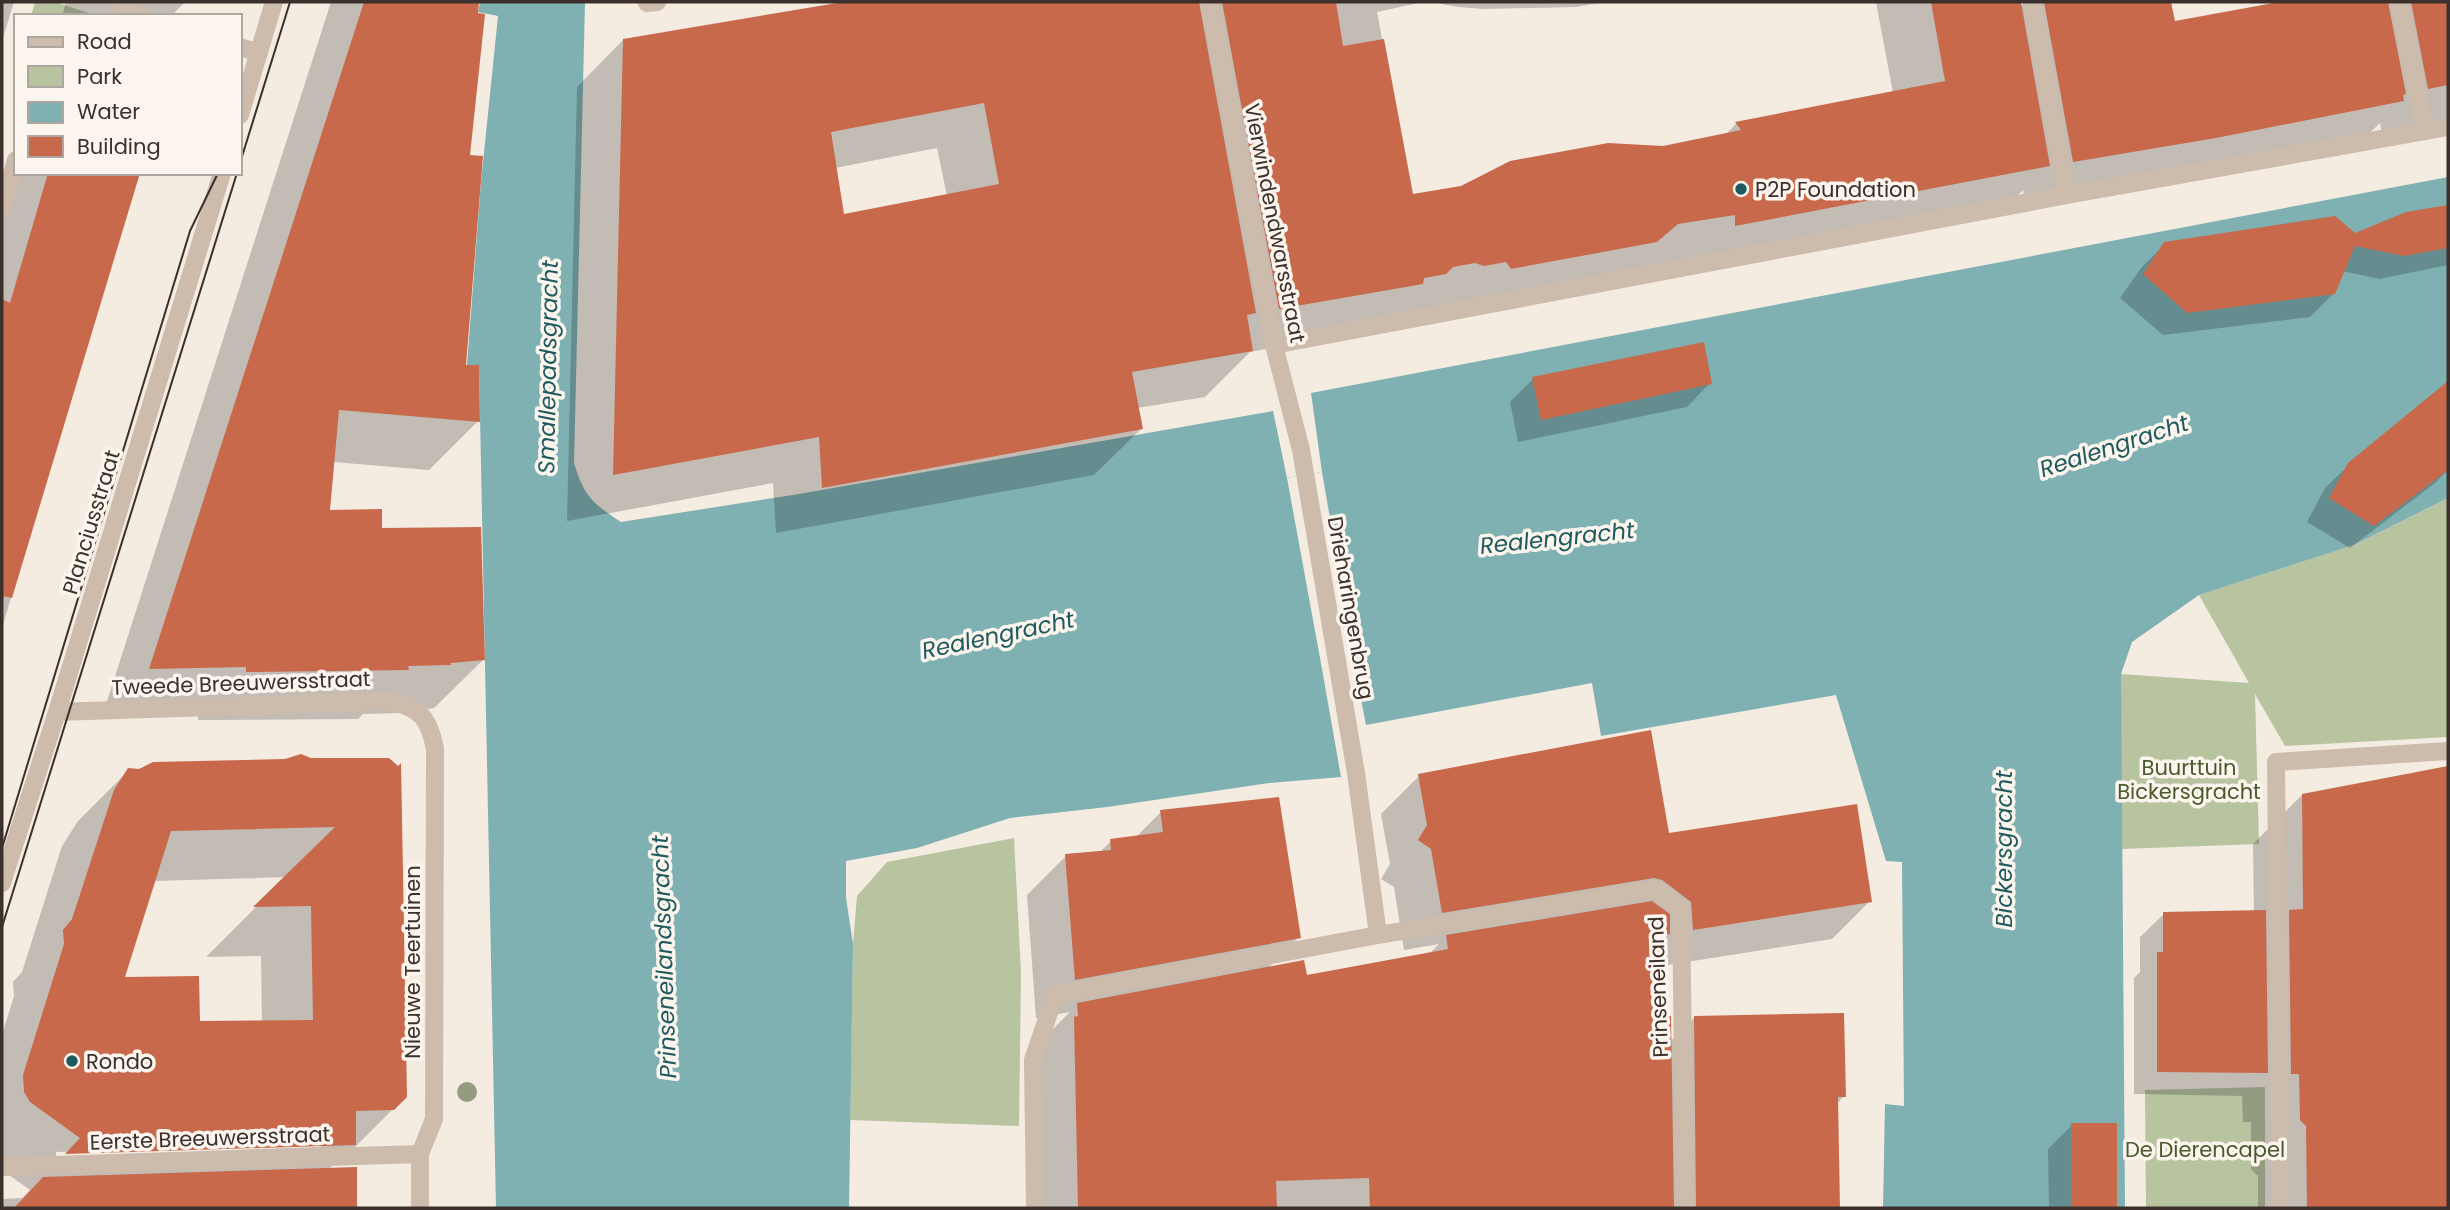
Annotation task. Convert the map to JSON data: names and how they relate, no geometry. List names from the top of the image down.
{
  "streets": {
    "street": [
      "Vierwindendwarsstraat",
      "Planciusstraat",
      "Drieharingenbrug",
      "Tweede Breeuwersstraat",
      "Nieuwe Teertuinen",
      "Prinseneiland",
      "Eerste Breeuwersstraat"
    ]
  },
  "crossings": [
    ["Vierwindendwarsstraat", "Drieharingenbrug"],
    ["Planciusstraat", "Tweede Breeuwersstraat"],
    ["Drieharingenbrug", "Prinseneiland"],
    ["Tweede Breeuwersstraat", "Nieuwe Teertuinen"],
    ["Nieuwe Teertuinen", "Eerste Breeuwersstraat"]
  ],
  "water": [
    "Smallepadsgracht",
    "Realengracht",
    "Bickersgracht",
    "Prinseneilandsgracht"
  ],
  "parks": ["Buurttuin Bickersgracht", "De Dierencapel"],
  "places": ["P2P Foundation", "Rondo"],
  "legend": [
    "Road",
    "Park",
    "Water",
    "Building"
  ]
}
